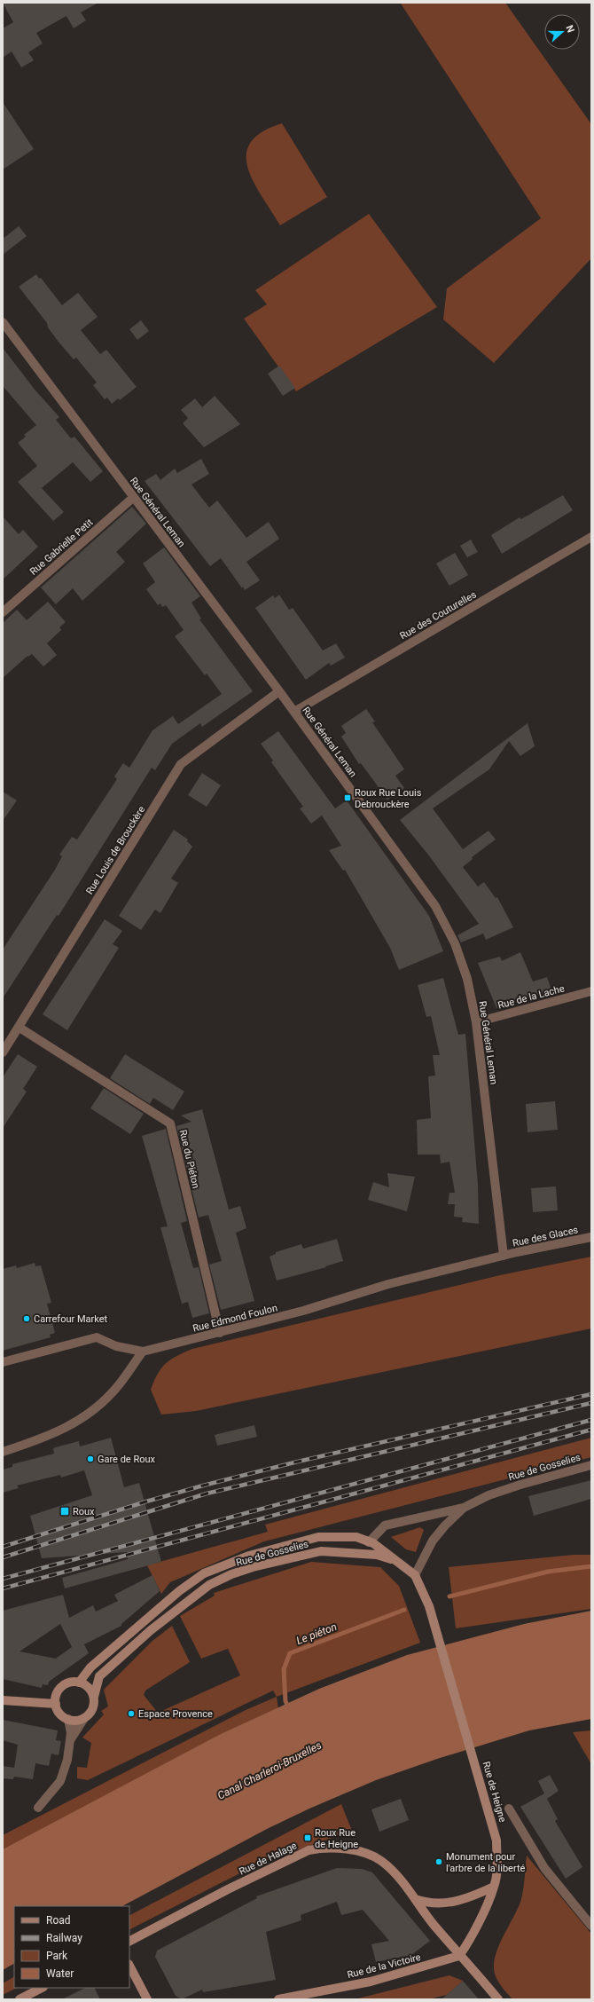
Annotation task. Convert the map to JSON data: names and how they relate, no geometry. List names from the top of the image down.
{
  "streets": {
    "street": [
      "Rue Général Leman",
      "Rue Gabrielle Petit",
      "Rue des Couturelles",
      "Rue Louis de Brouckère",
      "Rue de la Lache",
      "Rue du Piéton",
      "Rue des Glaces",
      "Rue Edmond Foulon",
      "Rue de Gosselies",
      "Rue de Heigne",
      "Rue de Halage",
      "Rue de la Victoire"
    ]
  },
  "crossings": [
    ["Rue Général Leman", "Rue Gabrielle Petit"],
    ["Rue Général Leman", "Rue des Couturelles"],
    ["Rue Général Leman", "Rue Louis de Brouckère"],
    ["Rue Général Leman", "Rue de la Lache"],
    ["Rue Général Leman", "Rue des Glaces"],
    ["Rue Général Leman", "Rue Edmond Foulon"],
    ["Rue Louis de Brouckère", "Rue du Piéton"],
    ["Rue du Piéton", "Rue Edmond Foulon"],
    ["Rue des Glaces", "Rue Edmond Foulon"],
    ["Rue de Gosselies", "Rue de Heigne"],
    ["Rue de Heigne", "Rue de Halage"],
    ["Rue de Heigne", "Rue de la Victoire"],
    ["Rue de Halage", "Rue de la Victoire"]
  ],
  "water": ["Le piéton", "Canal Charleroi-Bruxelles"],
  "places": {
    "transit": ["Roux Rue Louis Debrouckère", "Roux", "Roux Rue de Heigne"],
    "other": [
      "Carrefour Market",
      "Gare de Roux",
      "Espace Provence",
      "Monument pour l'arbre de la liberté"
    ]
  },
  "legend": [
    "Road",
    "Railway",
    "Park",
    "Water"
  ],
  "north": "right"
}
